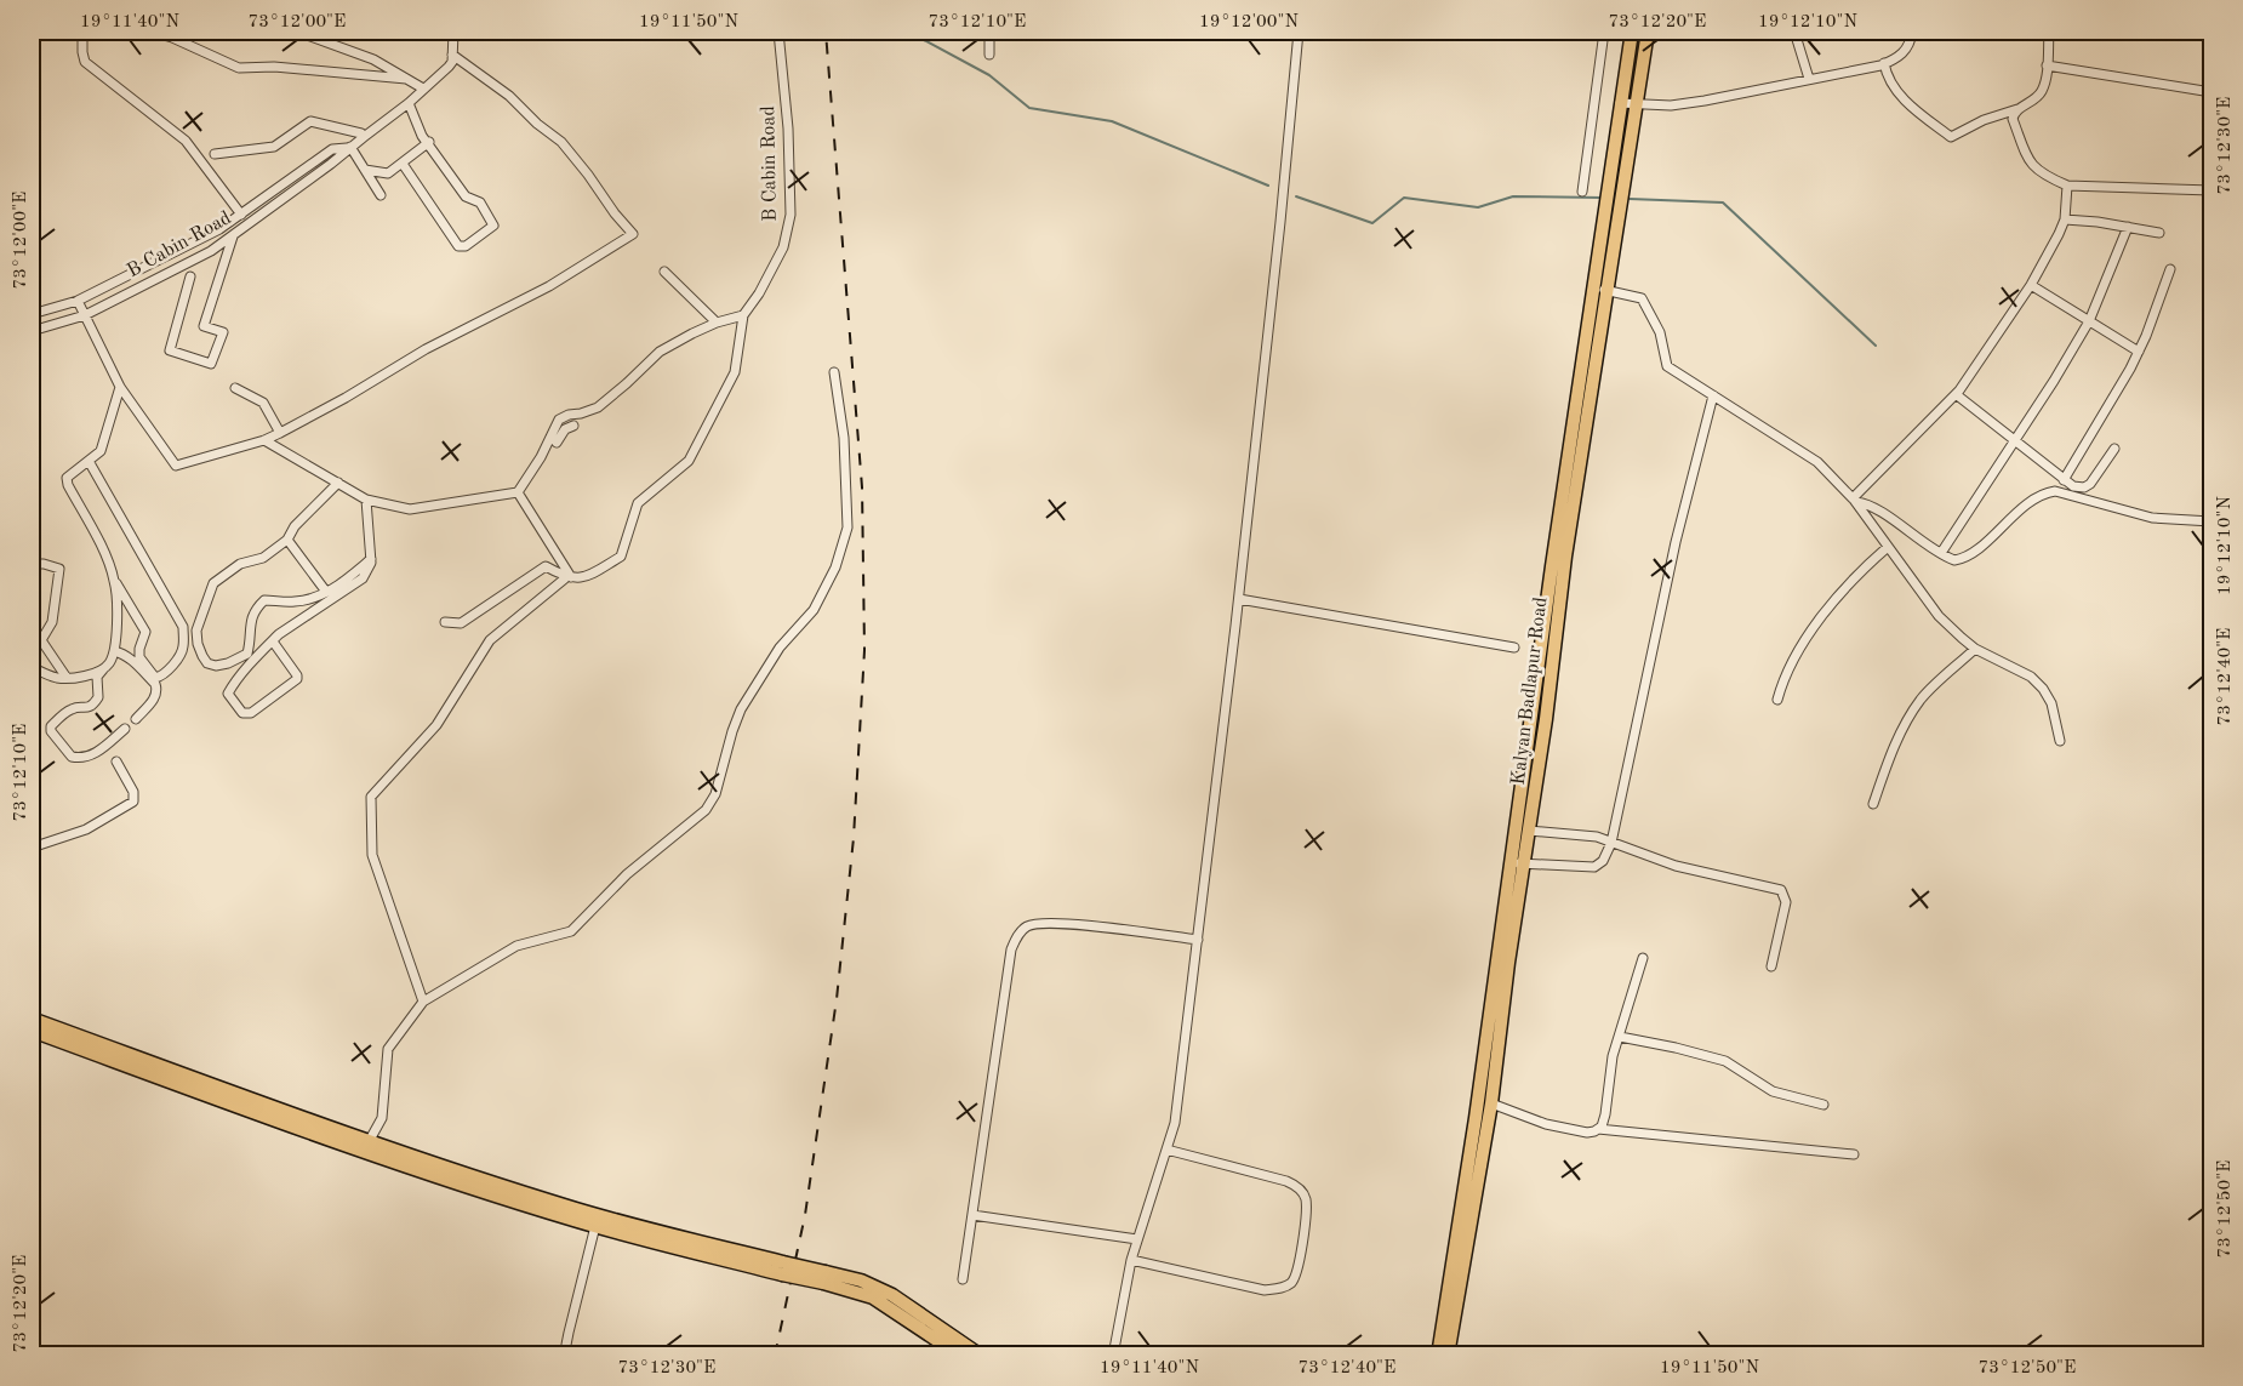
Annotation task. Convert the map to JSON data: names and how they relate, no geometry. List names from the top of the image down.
{
  "streets": {
    "main road": ["Kalyan Badlapur Road"],
    "street": ["B Cabin Road"]
  },
  "coordinates": [
    "19°11'40\"N",
    "73°12'00\"E",
    "19°11'50\"N",
    "73°12'10\"E",
    "19°12'00\"N",
    "73°12'20\"E",
    "19°12'10\"N",
    "73°12'30\"E",
    "73°12'40\"E",
    "73°12'50\"E"
  ]
}
